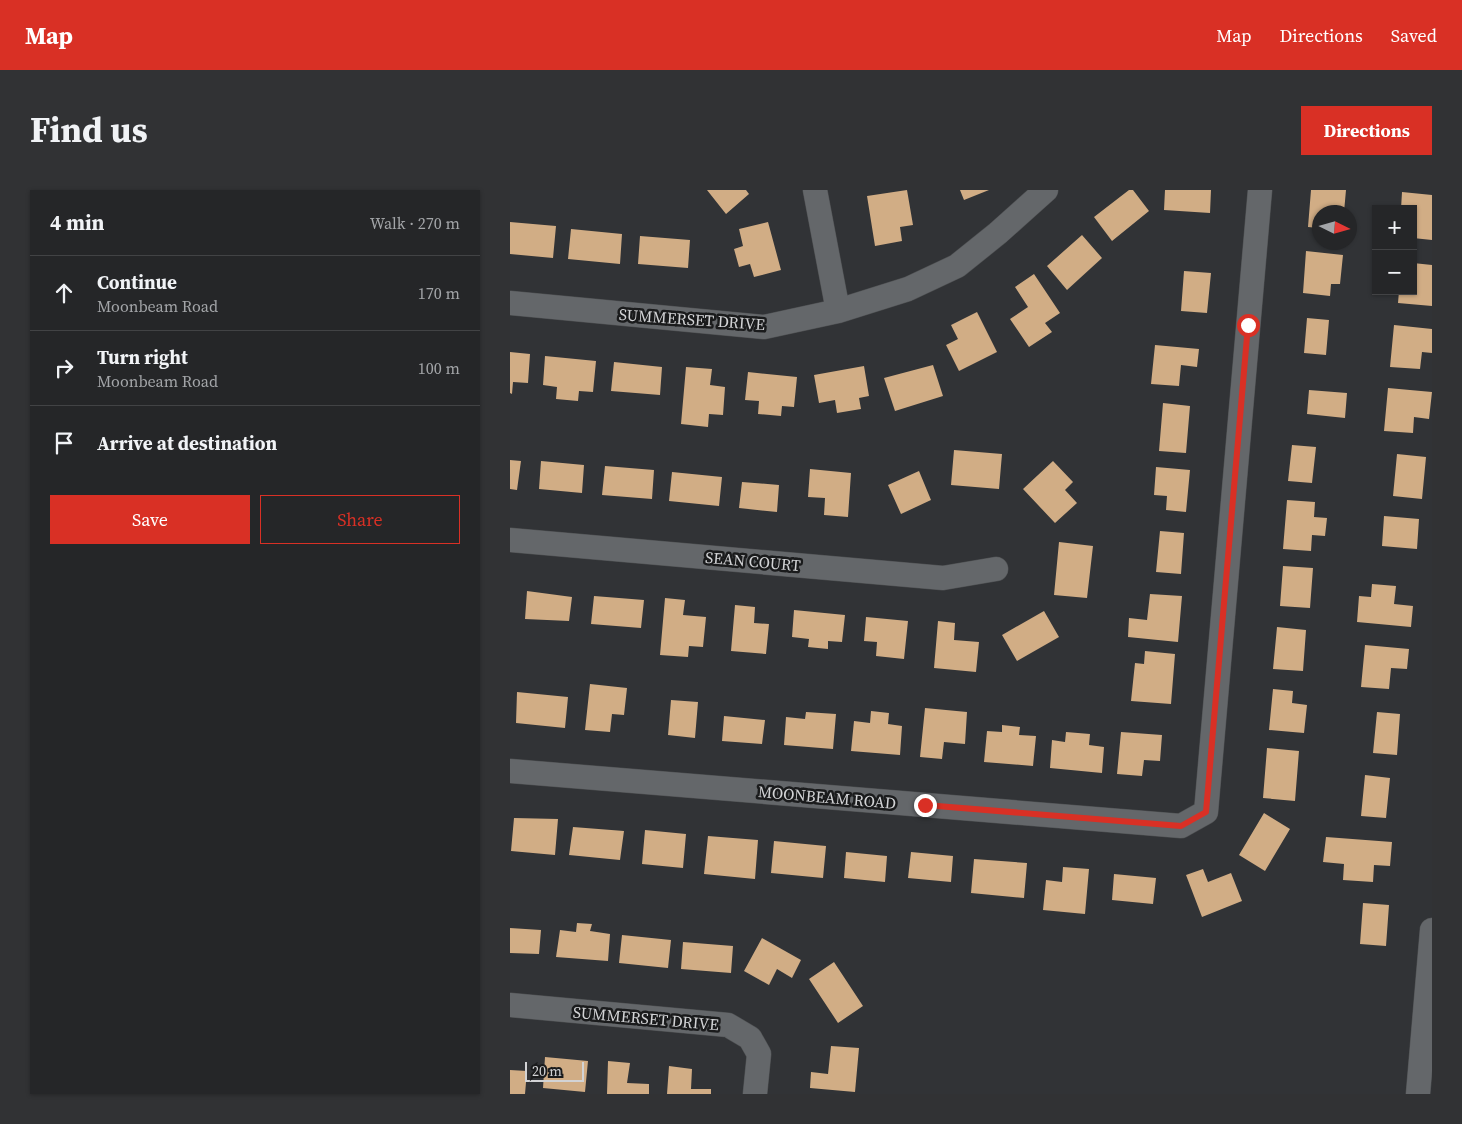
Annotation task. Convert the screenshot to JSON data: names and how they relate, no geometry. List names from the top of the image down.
{
  "streets": {
    "street": ["SUMMERSET DRIVE", "SEAN COURT", "MOONBEAM ROAD"]
  },
  "scale_bar": "20 m",
  "north": "right",
  "page": {
    "header": "Map",
    "nav": ["Map", "Directions", "Saved"],
    "title": "Find us",
    "buttons": [
      "Directions",
      ["Save", "Share"]
    ],
    "heading": ["4 min", "Walk · 270 m"],
    "map_buttons": ["+", "−"],
    "list": [
      ["Continue", "Moonbeam Road", "170 m"],
      ["Turn right", "Moonbeam Road", "100 m"],
      "Arrive at destination"
    ],
    "scale": "20 m"
  }
}
